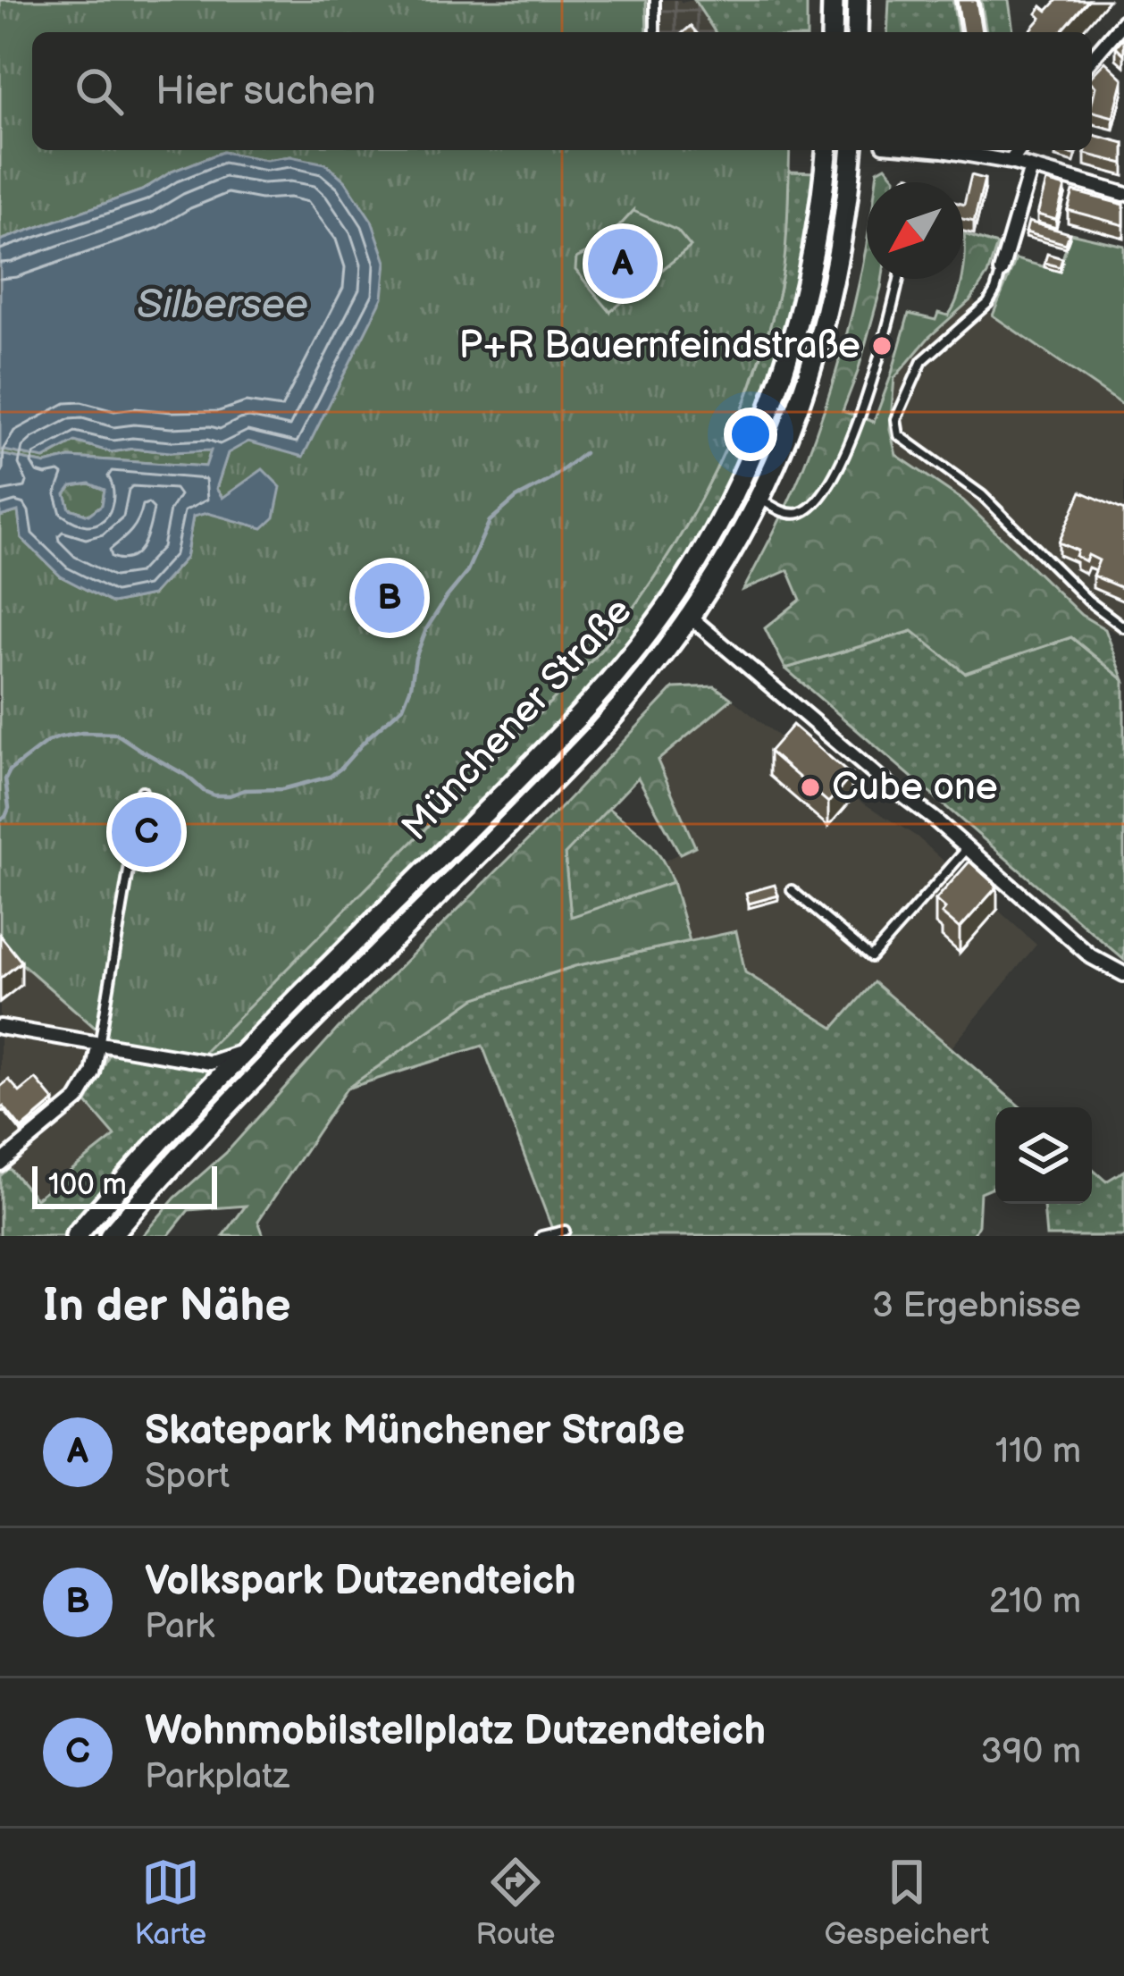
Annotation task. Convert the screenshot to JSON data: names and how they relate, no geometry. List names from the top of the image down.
{
  "streets": {
    "main road": ["Münchener Straße"]
  },
  "water": ["Silbersee"],
  "places": ["P+R Bauernfeindstraße", "Cube one"],
  "scale_bar": "100 m",
  "north": "bottom left",
  "page": {
    "search": "Hier suchen",
    "pins": ["A", "B", "C"],
    "scale": "100 m",
    "heading": ["In der Nähe", "3 Ergebnisse"],
    "list": [
      {
        "mark": "A",
        "name": "Skatepark Münchener Straße",
        "note": "Sport",
        "value": "110 m"
      },
      {
        "mark": "B",
        "name": "Volkspark Dutzendteich",
        "note": "Park",
        "value": "210 m"
      },
      {
        "mark": "C",
        "name": "Wohnmobilstellplatz Dutzendteich",
        "note": "Parkplatz",
        "value": "390 m"
      }
    ],
    "nav": ["Karte", "Route", "Gespeichert"]
  }
}
